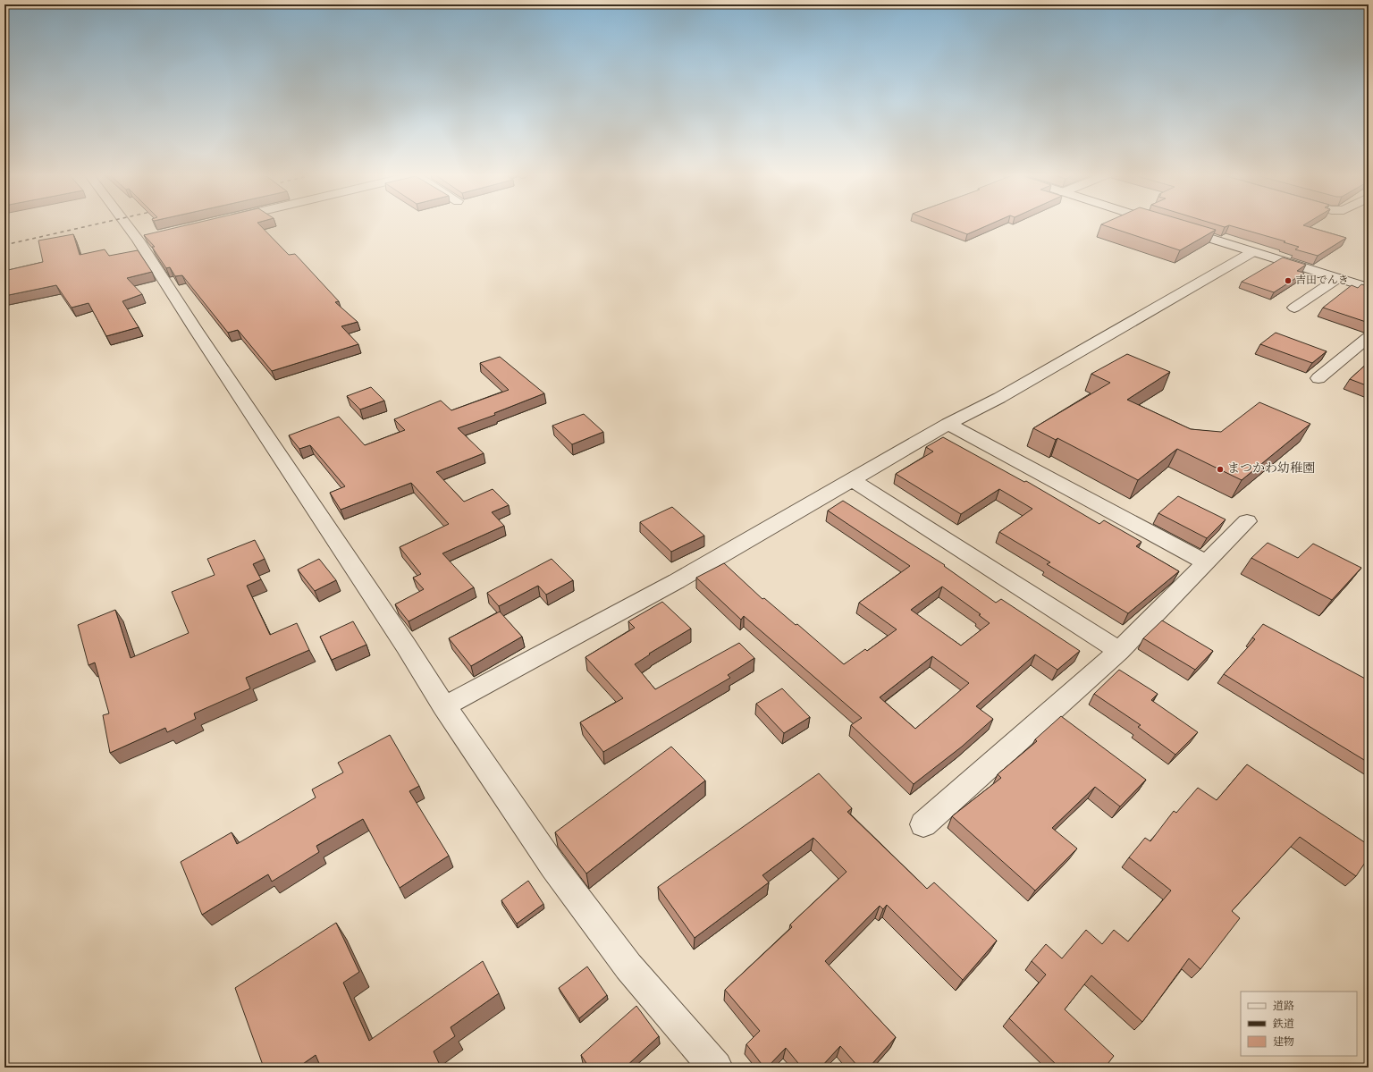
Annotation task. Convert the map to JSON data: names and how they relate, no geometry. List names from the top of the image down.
{
  "places": ["吉田でんき", "まつかわ幼稚園"],
  "legend": ["道路", "鉄道", "建物"]
}
